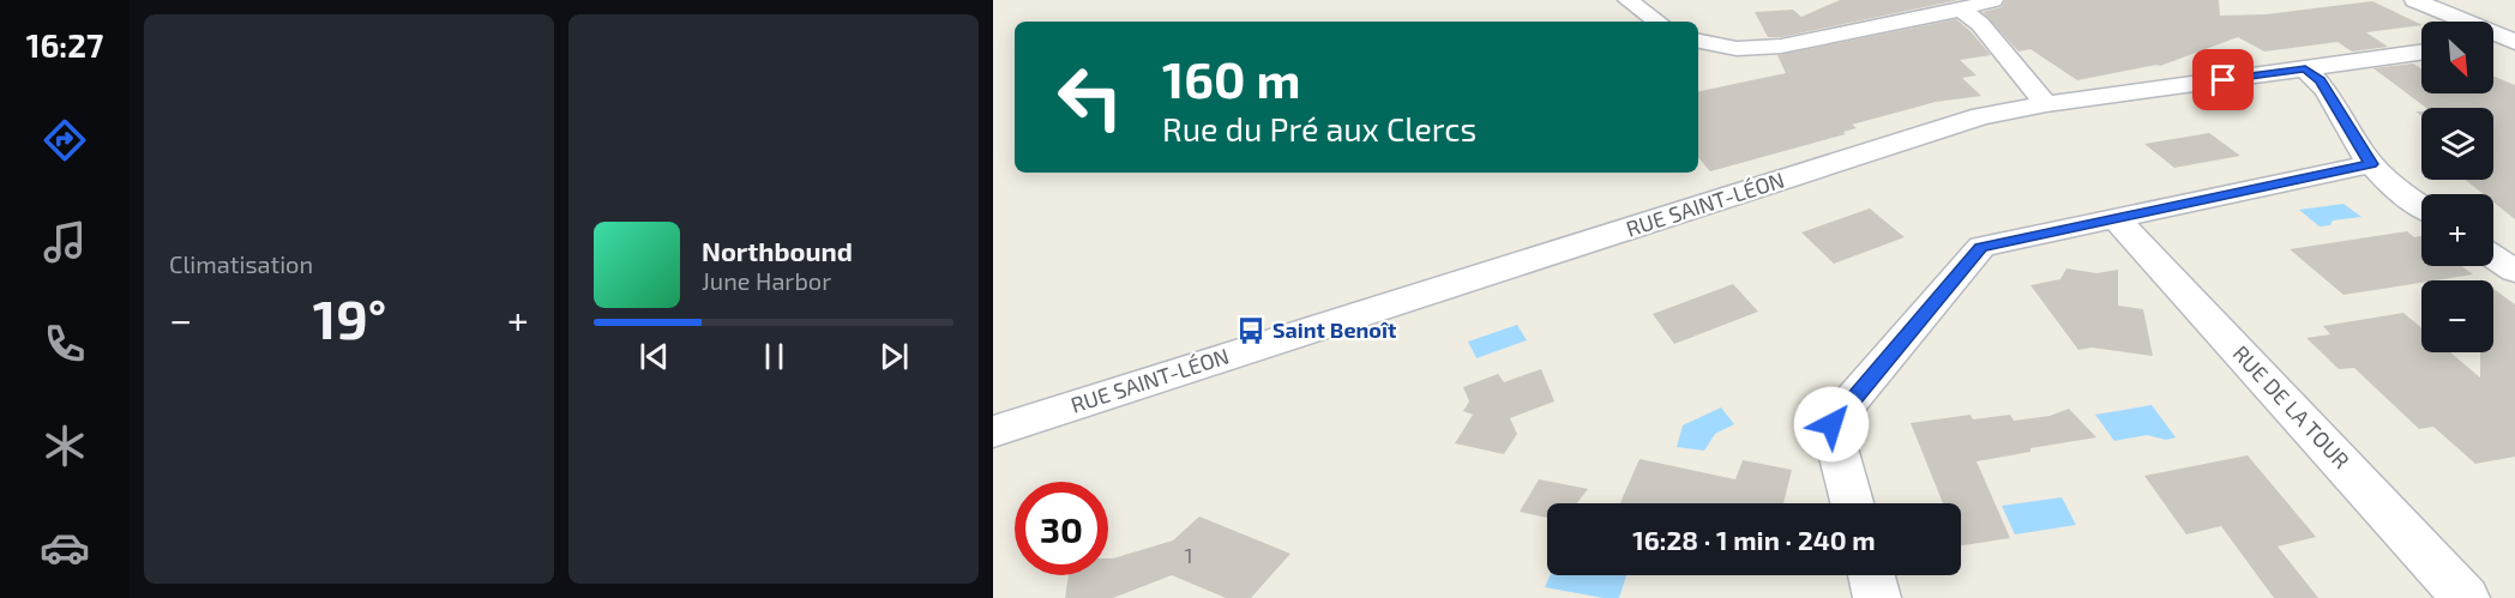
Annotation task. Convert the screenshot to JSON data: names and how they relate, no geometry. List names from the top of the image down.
{
  "streets": {
    "street": ["RUE SAINT-LÉON", "RUE DE LA TOUR"]
  },
  "places": {
    "bus stop": ["Saint Benoît"]
  },
  "house_numbers": ["1"],
  "north": "bottom right",
  "page": {
    "tabs": "16:27",
    "tile": "Climatisation",
    "map_buttons": ["+", "−"],
    "turn": ["160 m", "Rue du Pré aux Clercs"],
    "song": ["Northbound", "June Harbor"],
    "heat": ["−", "19°", "+"],
    "limit": "30",
    "trip": "16:28 · 1 min · 240 m"
  }
}
